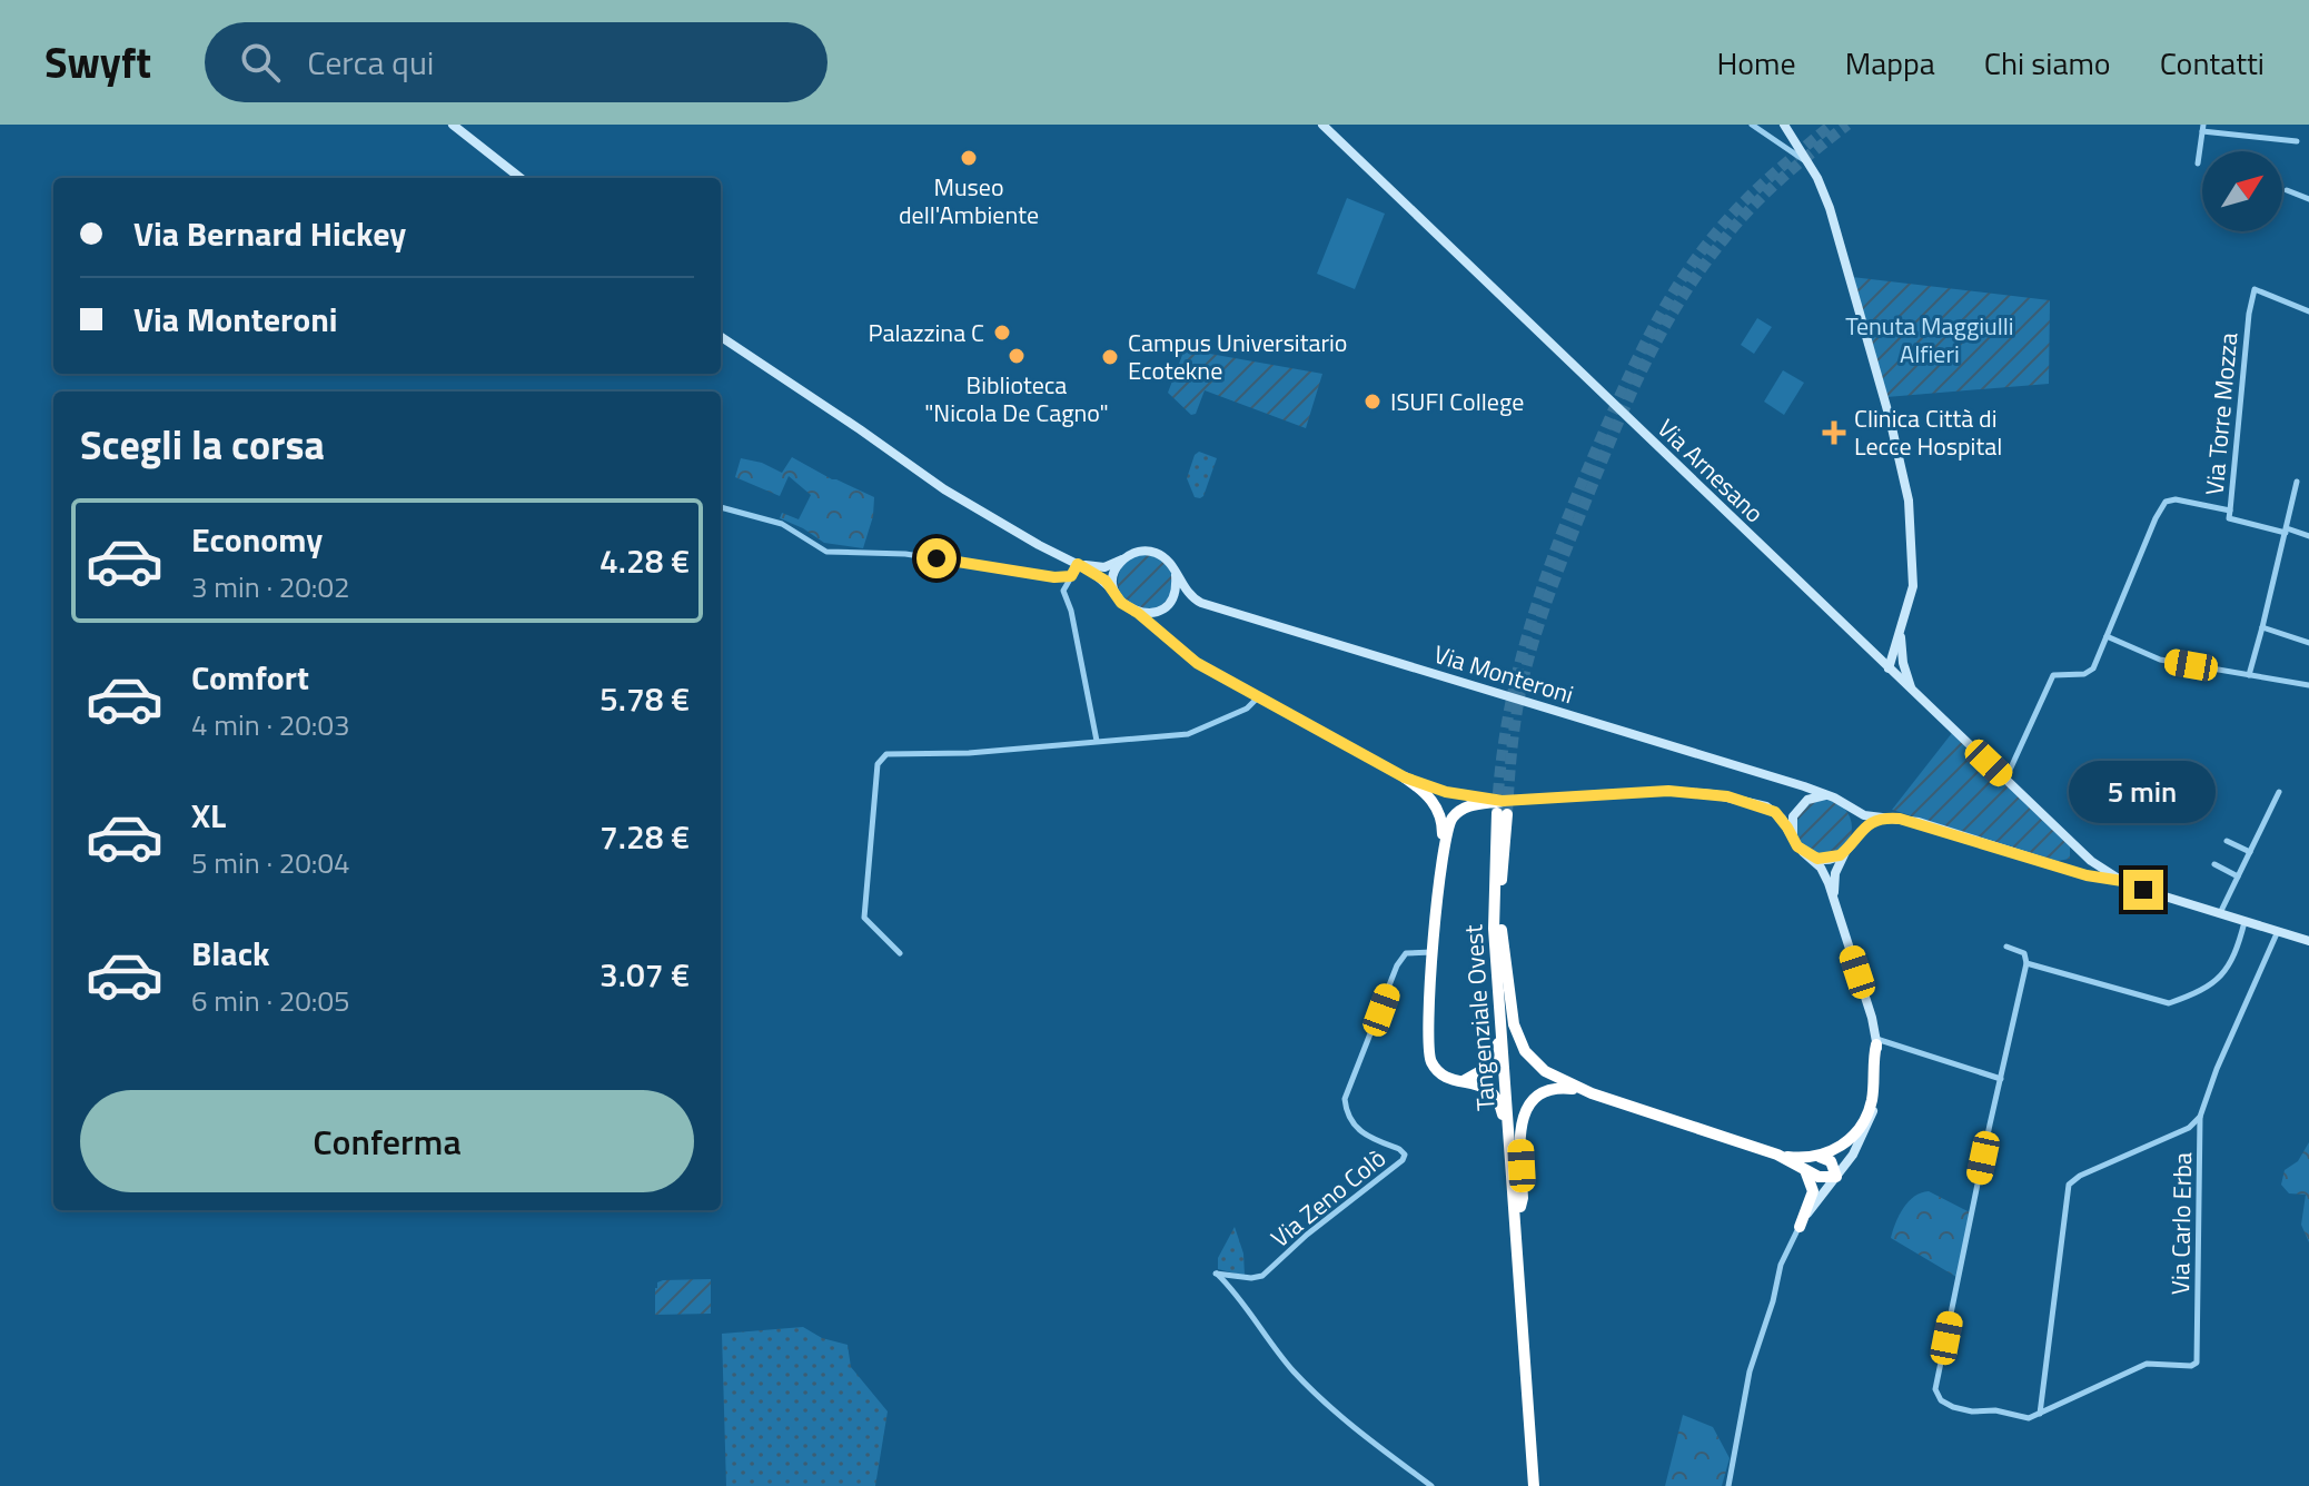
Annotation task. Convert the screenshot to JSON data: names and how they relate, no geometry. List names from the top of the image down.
{
  "streets": {
    "highway": ["Tangenziale Ovest"],
    "main road": ["Via Arnesano", "Via Monteroni"],
    "street": ["Via Torre Mozza", "Via Zeno Colò", "Via Carlo Erba"]
  },
  "crossings": [
    ["Via Torre Mozza", "Via Arnesano"],
    ["Via Arnesano", "Via Monteroni"],
    ["Via Monteroni", "Via Carlo Erba"]
  ],
  "parks": ["Tenuta Maggiulli Alfieri"],
  "places": {
    "other": [
      "Museo dell'Ambiente",
      "Palazzina C",
      "Biblioteca \"Nicola De Cagno\"",
      "Campus Universitario Ecotekne",
      "ISUFI College"
    ],
    "health": ["Clinica Città di Lecce Hospital"]
  },
  "north": "top right",
  "page": {
    "header": "Swyft",
    "search": "Cerca qui",
    "nav": [
      "Home",
      "Mappa",
      "Chi siamo",
      "Contatti"
    ],
    "banner": ["Via Bernard Hickey", "Via Monteroni"],
    "heading": "Scegli la corsa",
    "list": [
      {
        "name": "Economy",
        "note": "3 min · 20:02",
        "value": "4.28 €"
      },
      {
        "name": "Comfort",
        "note": "4 min · 20:03",
        "value": "5.78 €"
      },
      {
        "name": "XL",
        "note": "5 min · 20:04",
        "value": "7.28 €"
      },
      {
        "name": "Black",
        "note": "6 min · 20:05",
        "value": "3.07 €"
      }
    ],
    "bubble": "5 min",
    "buttons": "Conferma"
  }
}
